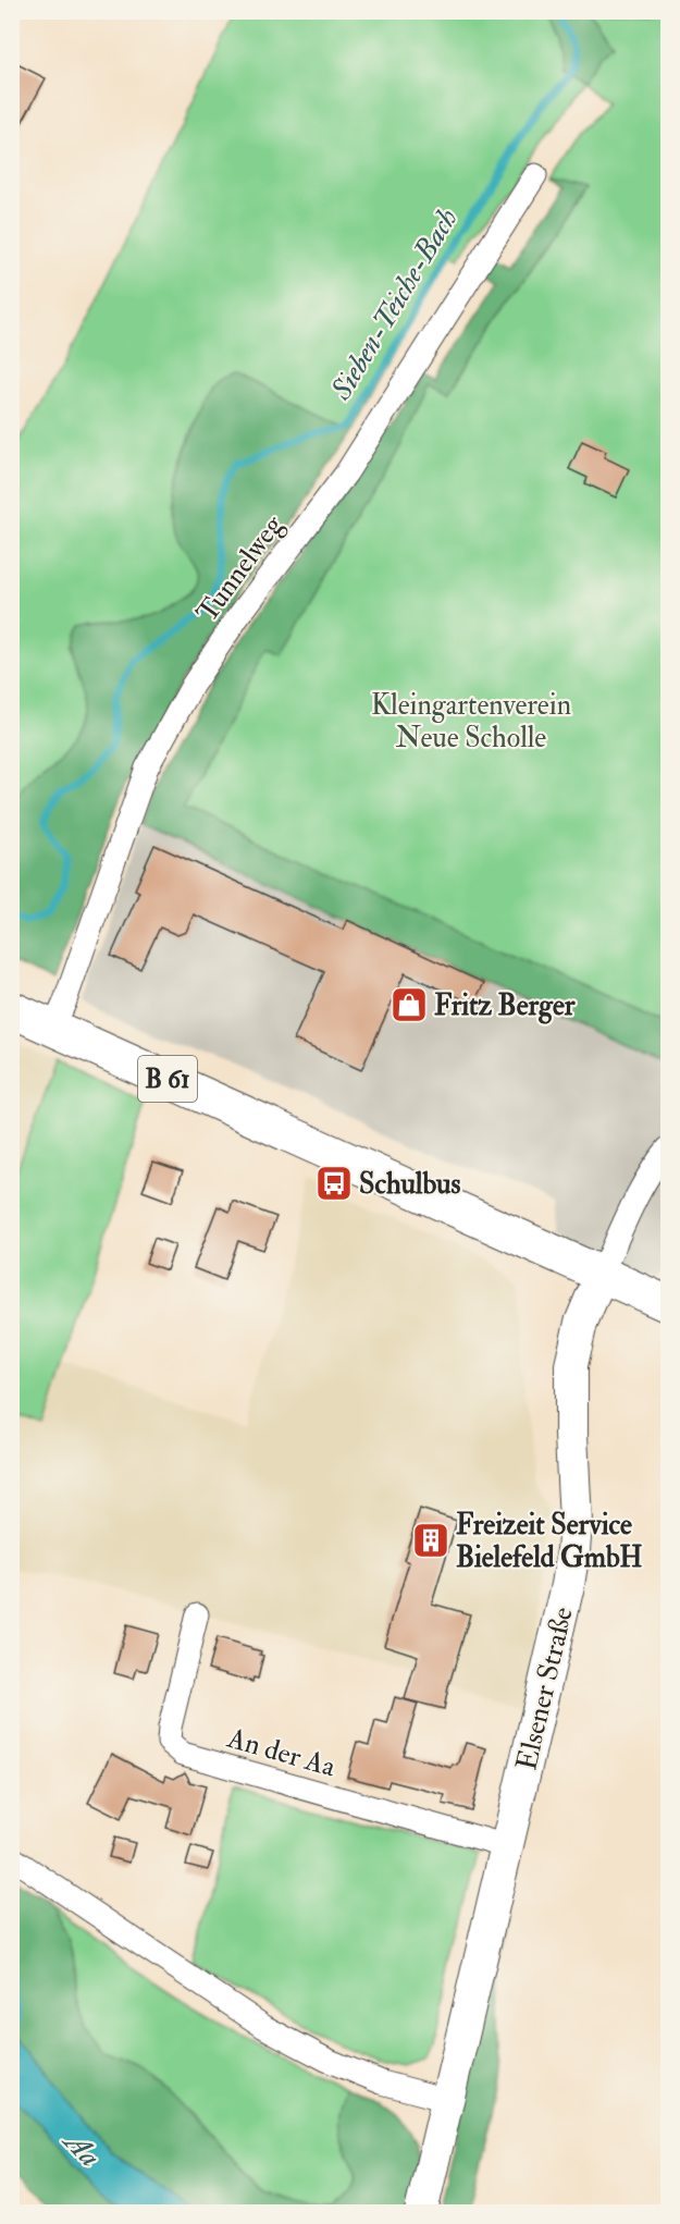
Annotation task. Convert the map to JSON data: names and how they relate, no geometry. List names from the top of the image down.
{
  "streets": {
    "main road": ["B 61", "Elsener Straße"],
    "street": ["Tunnelweg", "An der Aa"]
  },
  "crossings": [
    ["Tunnelweg", "B 61"],
    ["B 61", "Elsener Straße"],
    ["Elsener Straße", "An der Aa"]
  ],
  "water": ["Sieben-Teiche-Bach", "Aa"],
  "parks": ["Kleingartenverein Neue Scholle"],
  "places": {
    "shop": ["Fritz Berger"],
    "bus stop": ["Schulbus"],
    "building": ["Freizeit Service Bielefeld GmbH"]
  }
}
